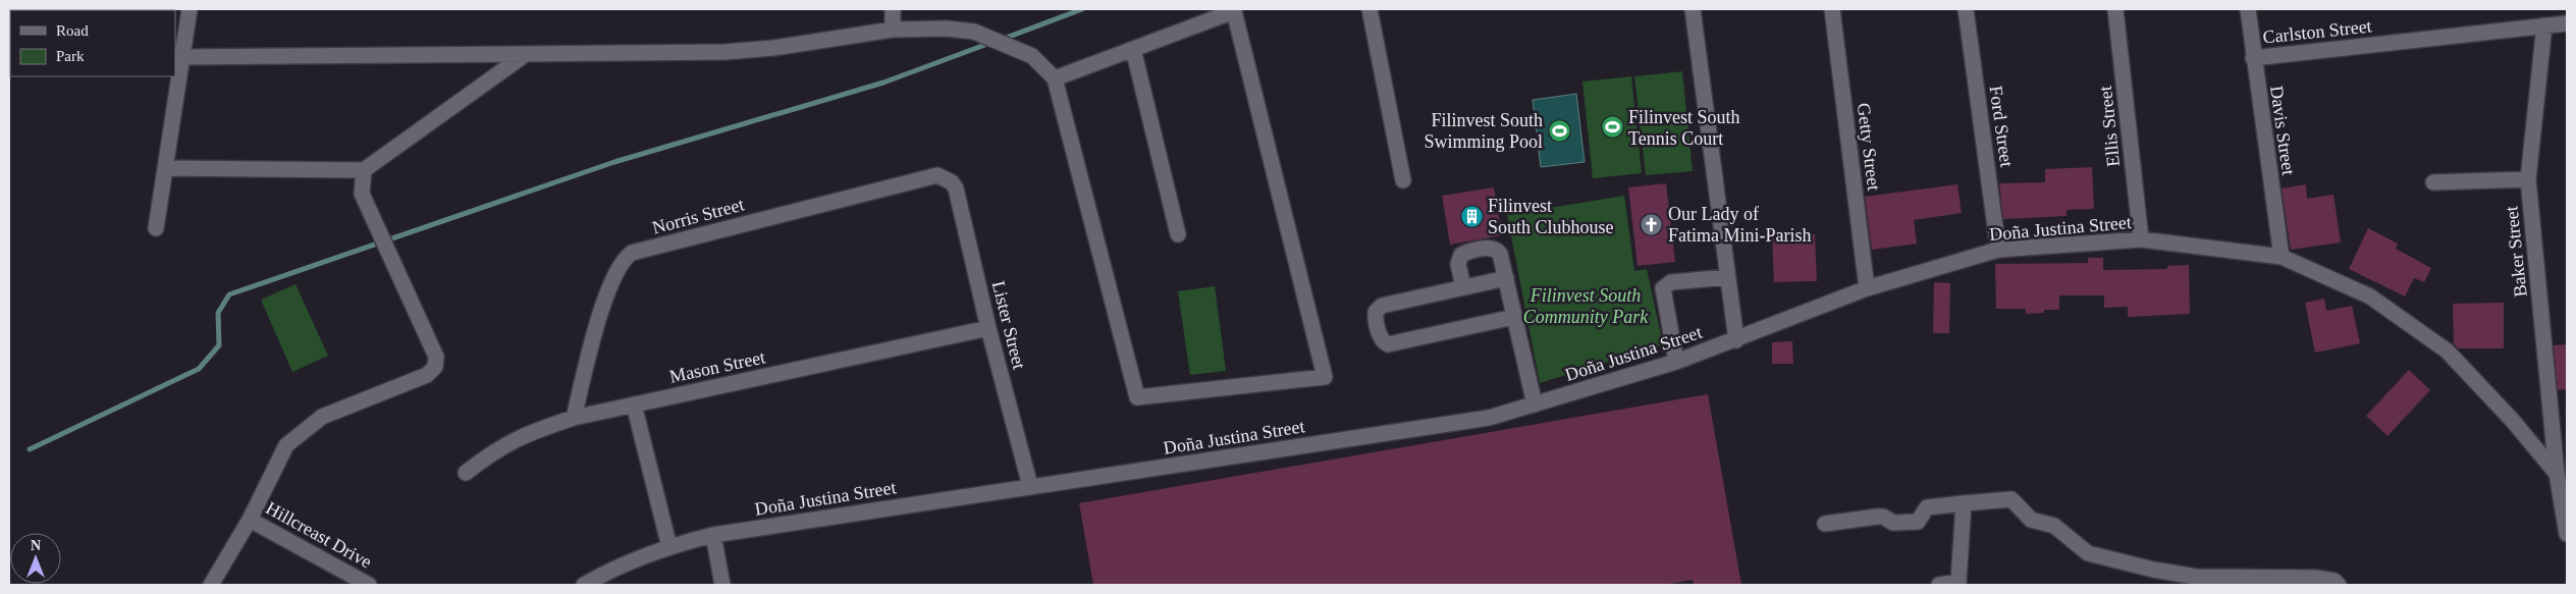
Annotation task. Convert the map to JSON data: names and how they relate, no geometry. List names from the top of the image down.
{
  "streets": {
    "street": [
      "Carlston Street",
      "Ford Street",
      "Ellis Street",
      "Davis Street",
      "Getty Street",
      "Norris Street",
      "Doña Justina Street",
      "Baker Street",
      "Lister Street",
      "Mason Street",
      "Hillcreast Drive"
    ]
  },
  "crossings": [
    ["Carlston Street", "Davis Street"],
    ["Carlston Street", "Baker Street"],
    ["Ford Street", "Doña Justina Street"],
    ["Ellis Street", "Doña Justina Street"],
    ["Davis Street", "Doña Justina Street"],
    ["Getty Street", "Doña Justina Street"],
    ["Norris Street", "Lister Street"],
    ["Norris Street", "Mason Street"],
    ["Doña Justina Street", "Baker Street"],
    ["Doña Justina Street", "Lister Street"],
    ["Lister Street", "Mason Street"]
  ],
  "parks": ["Filinvest South Community Park"],
  "places": {
    "sports": ["Filinvest South Tennis Court", "Filinvest South Swimming Pool"],
    "building": ["Filinvest South Clubhouse"],
    "church": ["Our Lady of Fatima Mini-Parish"]
  },
  "legend": ["Road", "Park"],
  "north": "top"
}
